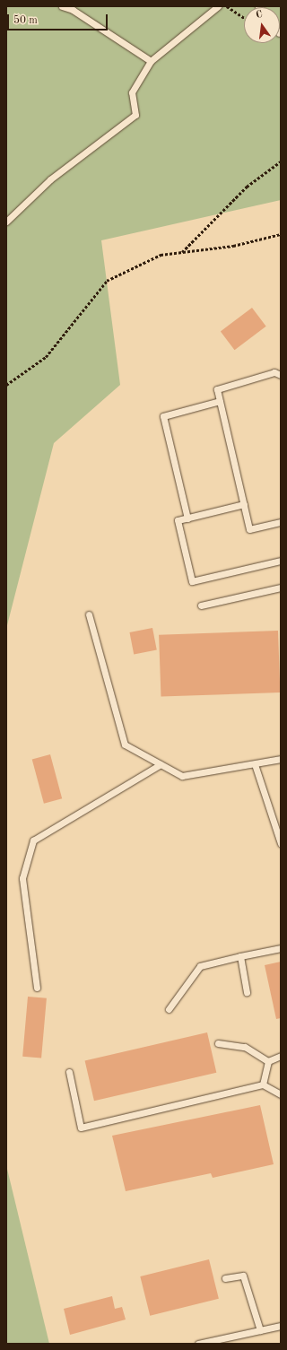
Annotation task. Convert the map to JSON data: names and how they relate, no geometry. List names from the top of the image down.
{
  "scale_bar": "50 m",
  "north": "top"
}
